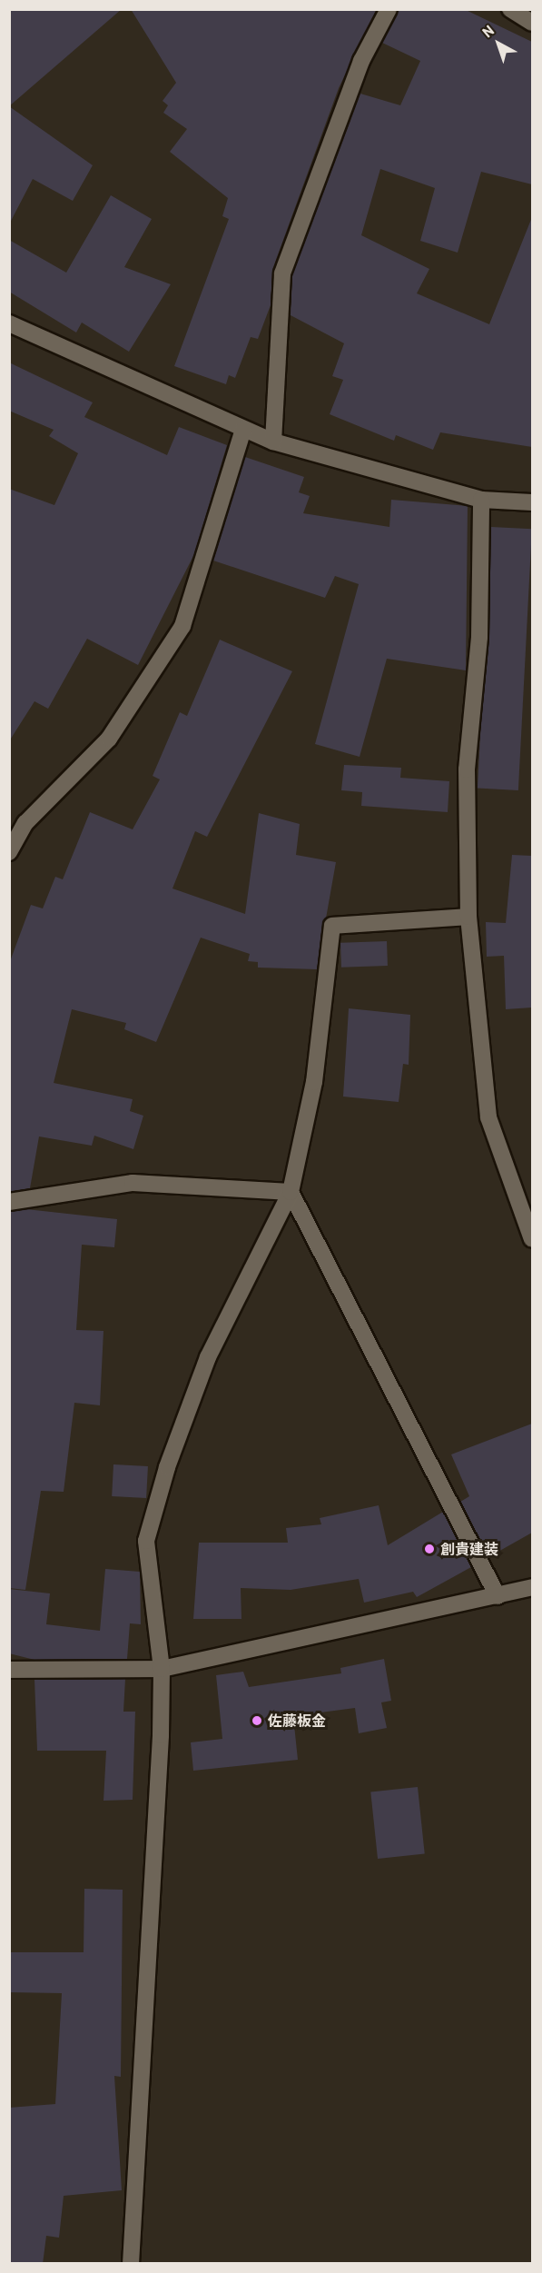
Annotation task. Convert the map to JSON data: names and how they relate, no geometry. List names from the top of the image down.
{
  "places": ["創貴建装", "佐藤板金"],
  "north": "top left"
}
